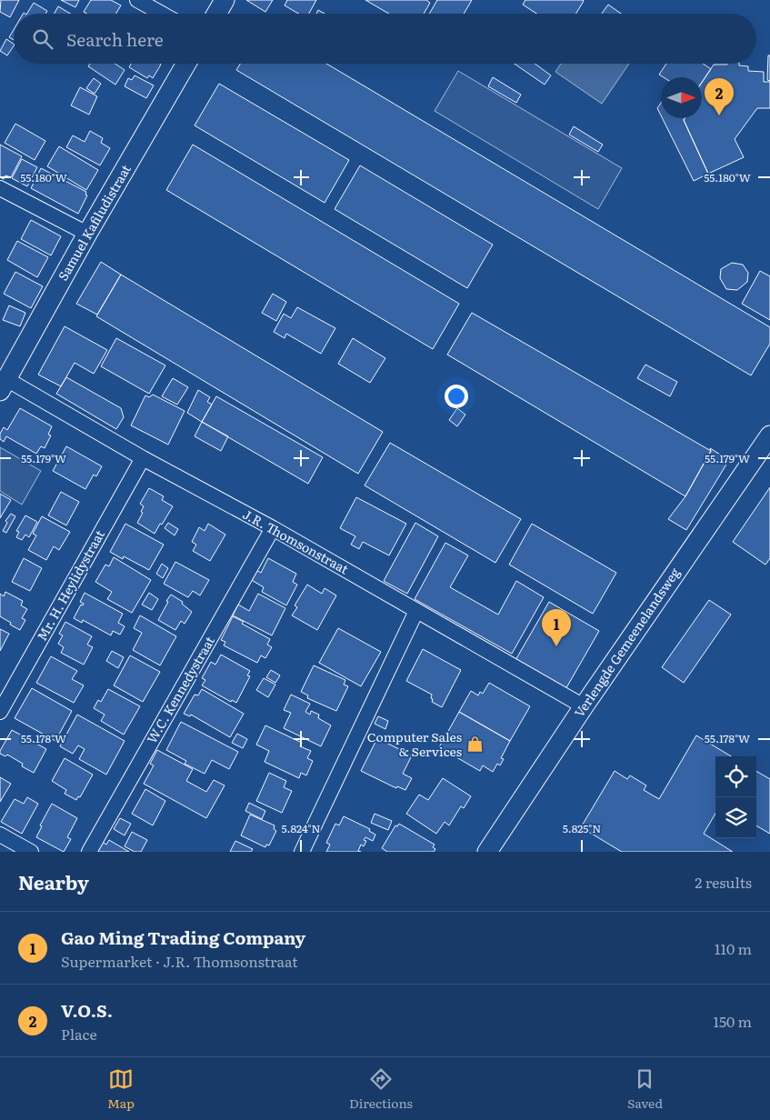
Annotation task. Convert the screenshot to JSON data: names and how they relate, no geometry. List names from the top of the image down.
{
  "streets": {
    "street": [
      "Samuel Kafiludistraat",
      "J.R. Thomsonstraat",
      "Mr. H. Heylidystraat",
      "Verlengde Gemeenelandsweg",
      "W.C. Kennedystraat"
    ]
  },
  "crossings": [
    ["Samuel Kafiludistraat", "J.R. Thomsonstraat"],
    ["J.R. Thomsonstraat", "Mr. H. Heylidystraat"],
    ["J.R. Thomsonstraat", "Verlengde Gemeenelandsweg"],
    ["J.R. Thomsonstraat", "W.C. Kennedystraat"]
  ],
  "places": {
    "shop": ["Computer Sales & Services"]
  },
  "north": "right",
  "page": {
    "search": "Search here",
    "pins": ["2", "1"],
    "heading": ["Nearby", "2 results"],
    "list": [
      {
        "mark": "1",
        "name": "Gao Ming Trading Company",
        "note": "Supermarket · J.R. Thomsonstraat",
        "value": "110 m"
      },
      {
        "mark": "2",
        "name": "V.O.S.",
        "note": "Place",
        "value": "150 m"
      }
    ],
    "nav": ["Map", "Directions", "Saved"]
  },
  "coordinates": [
    "55.180°W",
    "55.179°W",
    "55.178°W",
    "5.824°N",
    "5.825°N"
  ]
}
